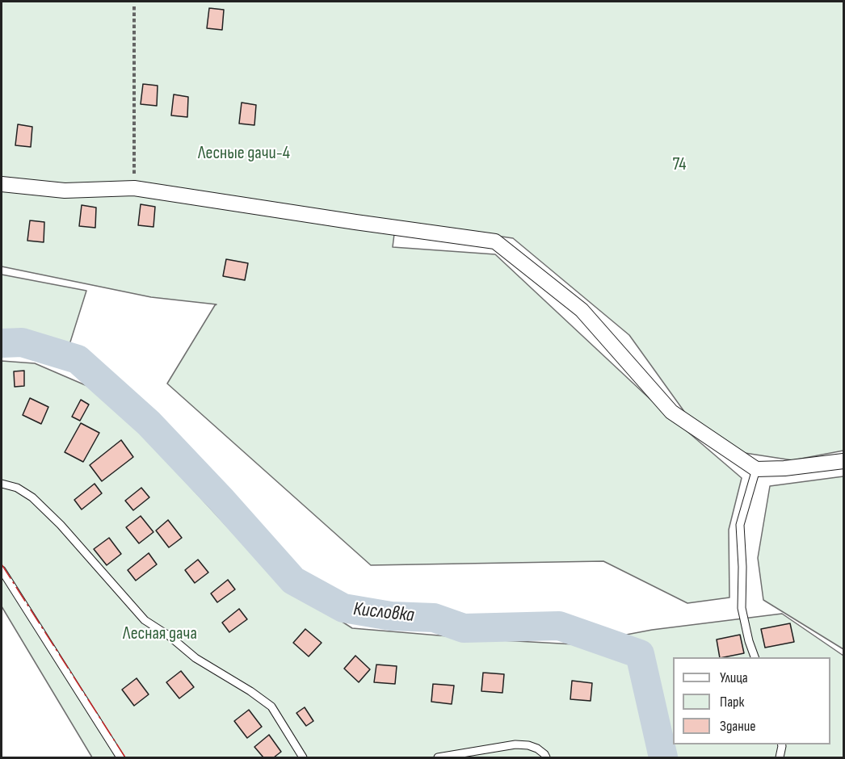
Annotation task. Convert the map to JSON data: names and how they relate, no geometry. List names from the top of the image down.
{
  "water": ["Кисловка"],
  "parks": ["Лесные дачи-4", "74", "Лесная дача"],
  "legend": ["Улица", "Парк", "Здание"]
}
